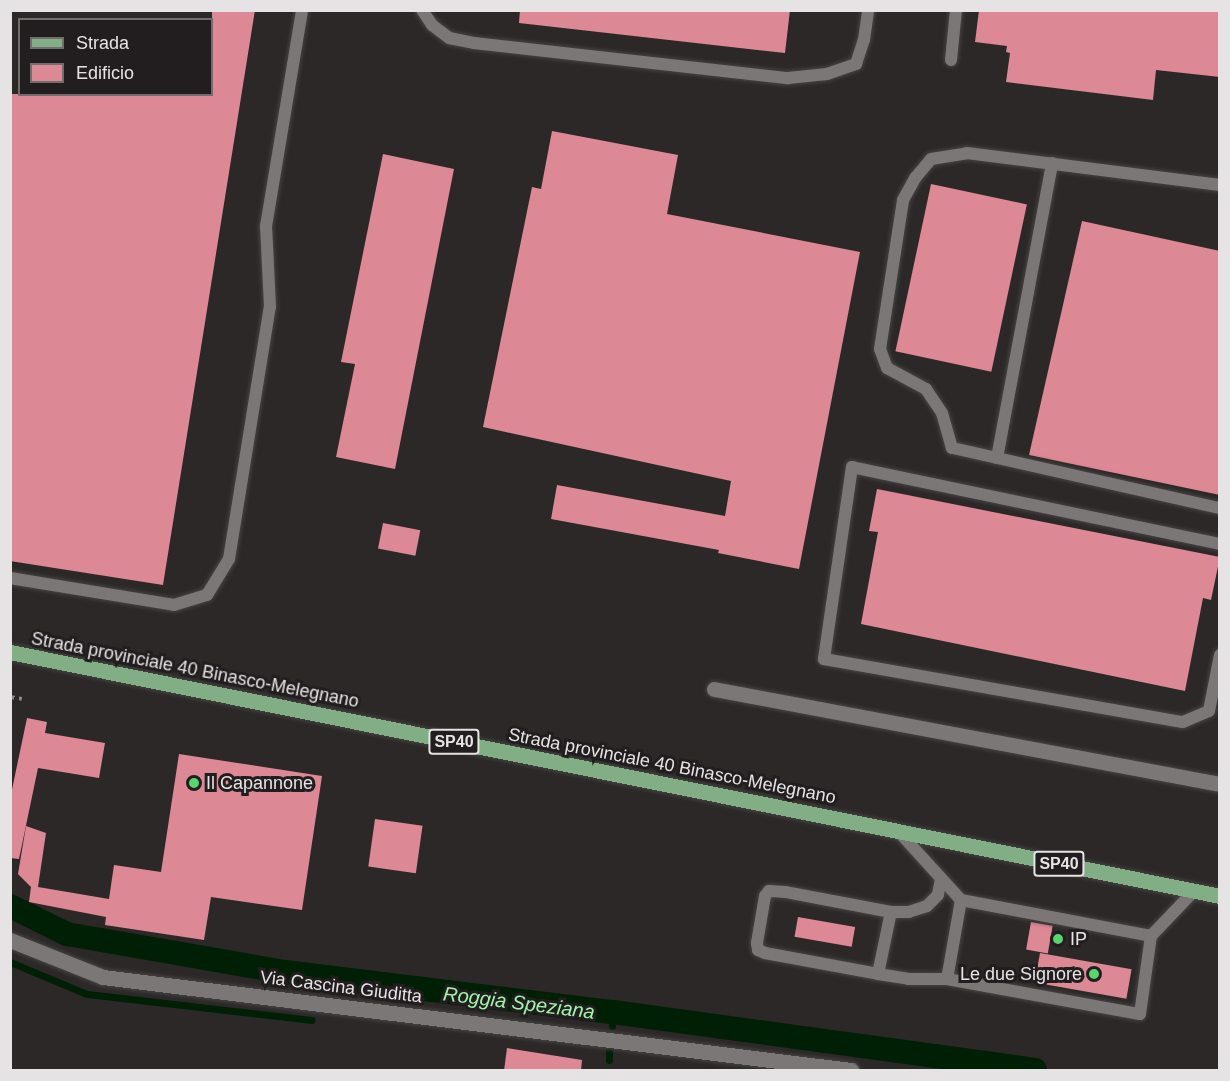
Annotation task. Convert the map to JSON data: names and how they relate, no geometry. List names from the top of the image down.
{
  "streets": {
    "main road": ["Strada provinciale 40 Binasco-Melegnano", "SP40"],
    "street": ["Via Cascina Giuditta"]
  },
  "water": ["Roggia Speziana"],
  "places": ["Il Capannone", "IP", "Le due Signore"],
  "legend": ["Strada", "Edificio"]
}
